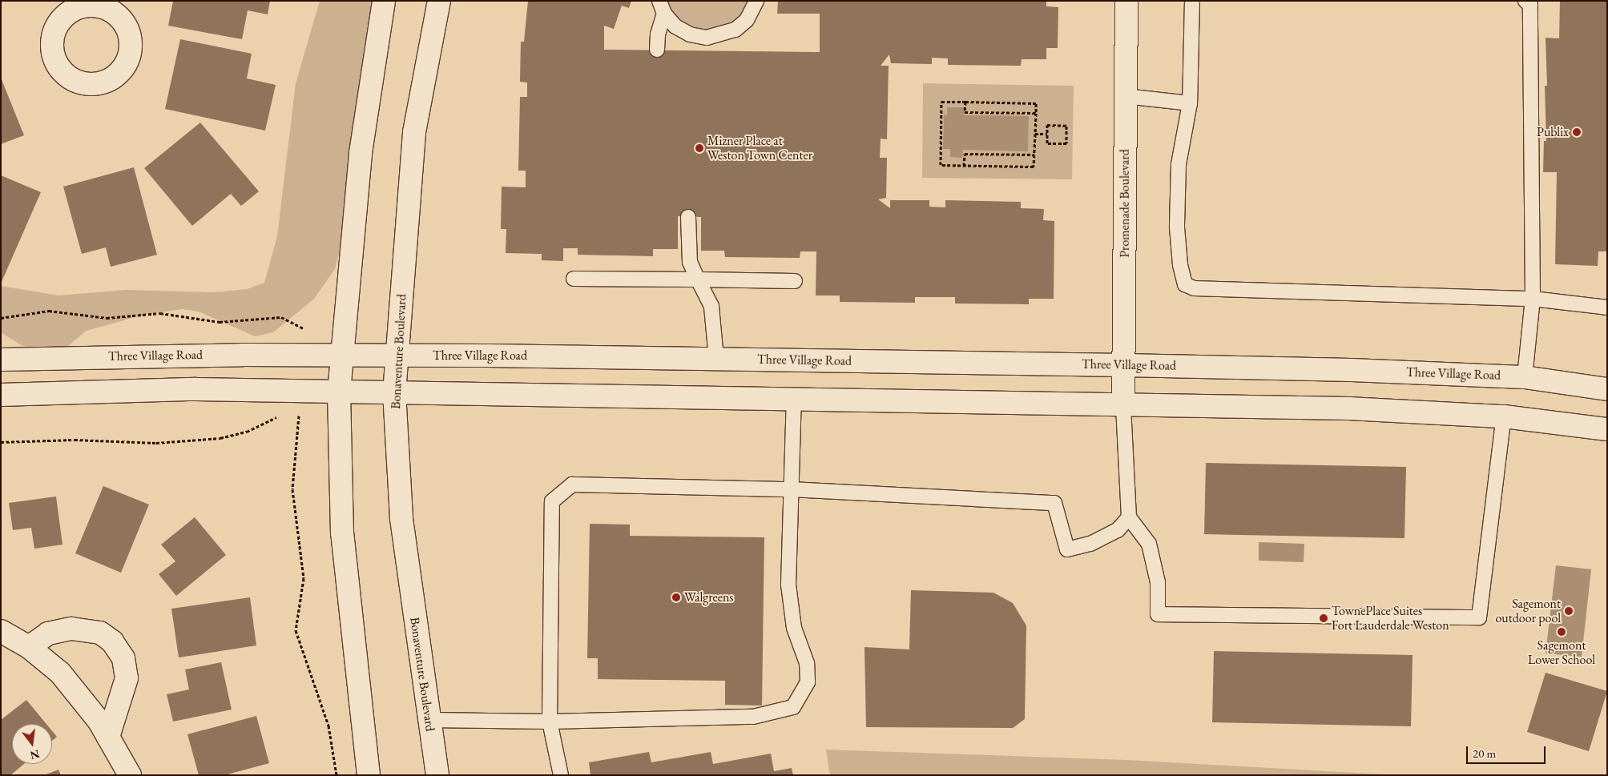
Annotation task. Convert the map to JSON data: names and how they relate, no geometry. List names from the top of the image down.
{
  "streets": {
    "street": ["Promenade Boulevard", "Bonaventure Boulevard", "Three Village Road"]
  },
  "crossings": [
    ["Promenade Boulevard", "Three Village Road"],
    ["Bonaventure Boulevard", "Three Village Road"]
  ],
  "places": [
    "Publix",
    "Mizner Place at Weston Town Center",
    "Walgreens",
    "Sagemont outdoor pool",
    "TownePlace Suites Fort Lauderdale Weston",
    "Sagemont Lower School"
  ],
  "scale_bar": "20 m",
  "north": "bottom"
}
